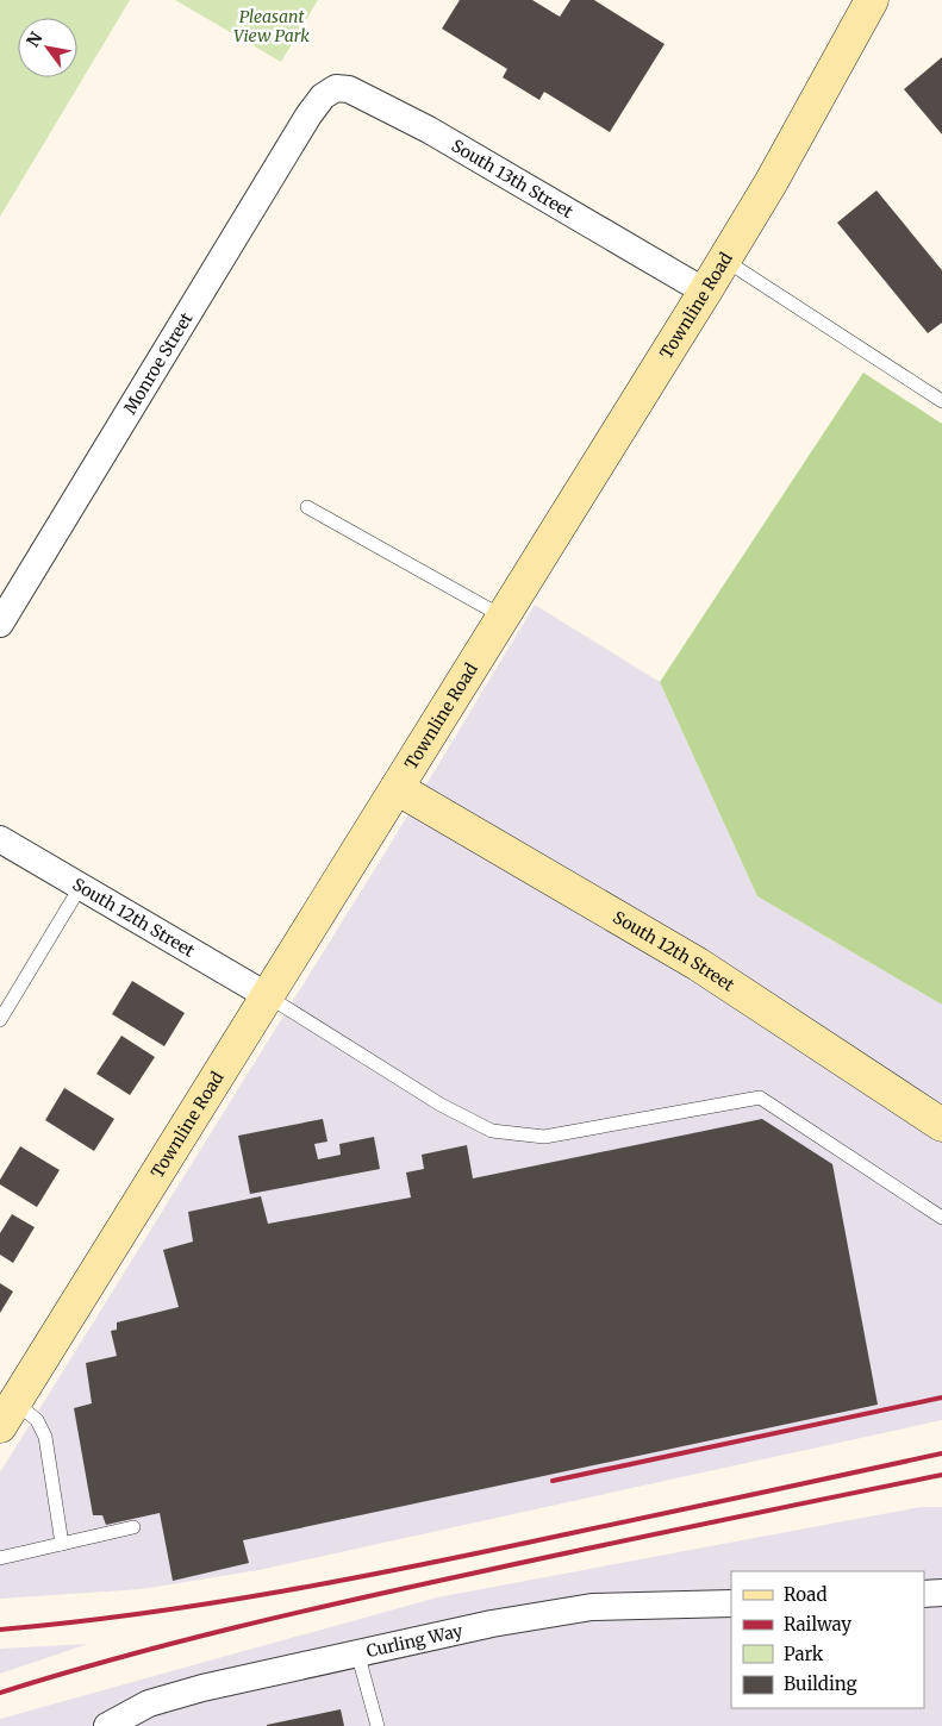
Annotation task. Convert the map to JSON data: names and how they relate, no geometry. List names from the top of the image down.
{
  "streets": {
    "street": [
      "South 13th Street",
      "Townline Road",
      "Monroe Street",
      "South 12th Street",
      "Curling Way"
    ]
  },
  "crossings": [
    ["South 13th Street", "Townline Road"],
    ["South 13th Street", "Monroe Street"],
    ["Townline Road", "South 12th Street"]
  ],
  "parks": ["Pleasant View Park"],
  "legend": [
    "Road",
    "Railway",
    "Park",
    "Building"
  ],
  "north": "top left"
}
